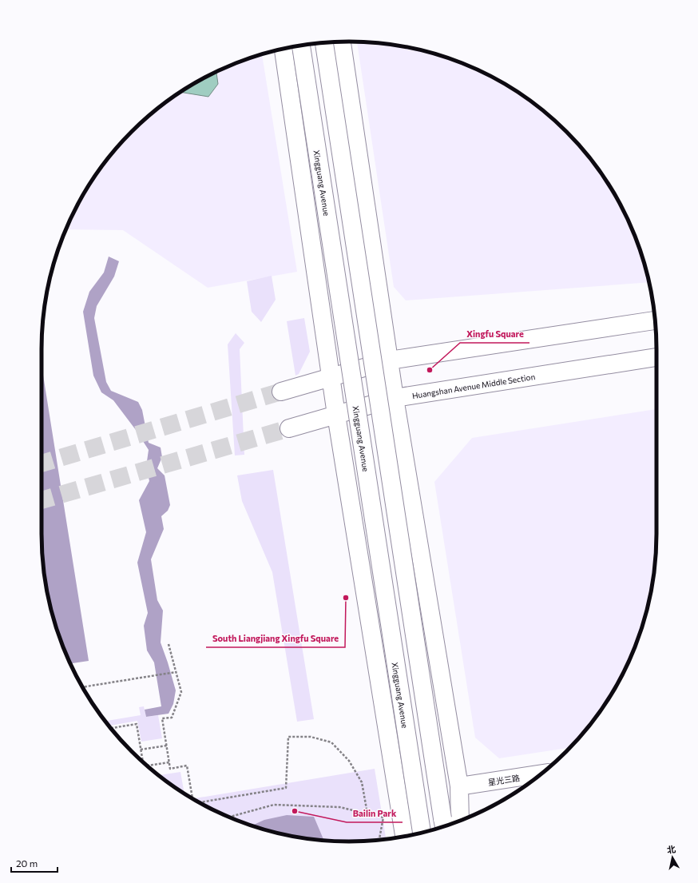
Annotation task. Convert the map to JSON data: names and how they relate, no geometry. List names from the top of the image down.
{
  "streets": {
    "main road": ["Xingguang Avenue", "Huangshan Avenue Middle Section", "星光三路"]
  },
  "places": ["Xingfu Square", "South Liangjiang Xingfu Square", "Bailin Park"],
  "scale_bar": "20 m",
  "north": "top"
}
